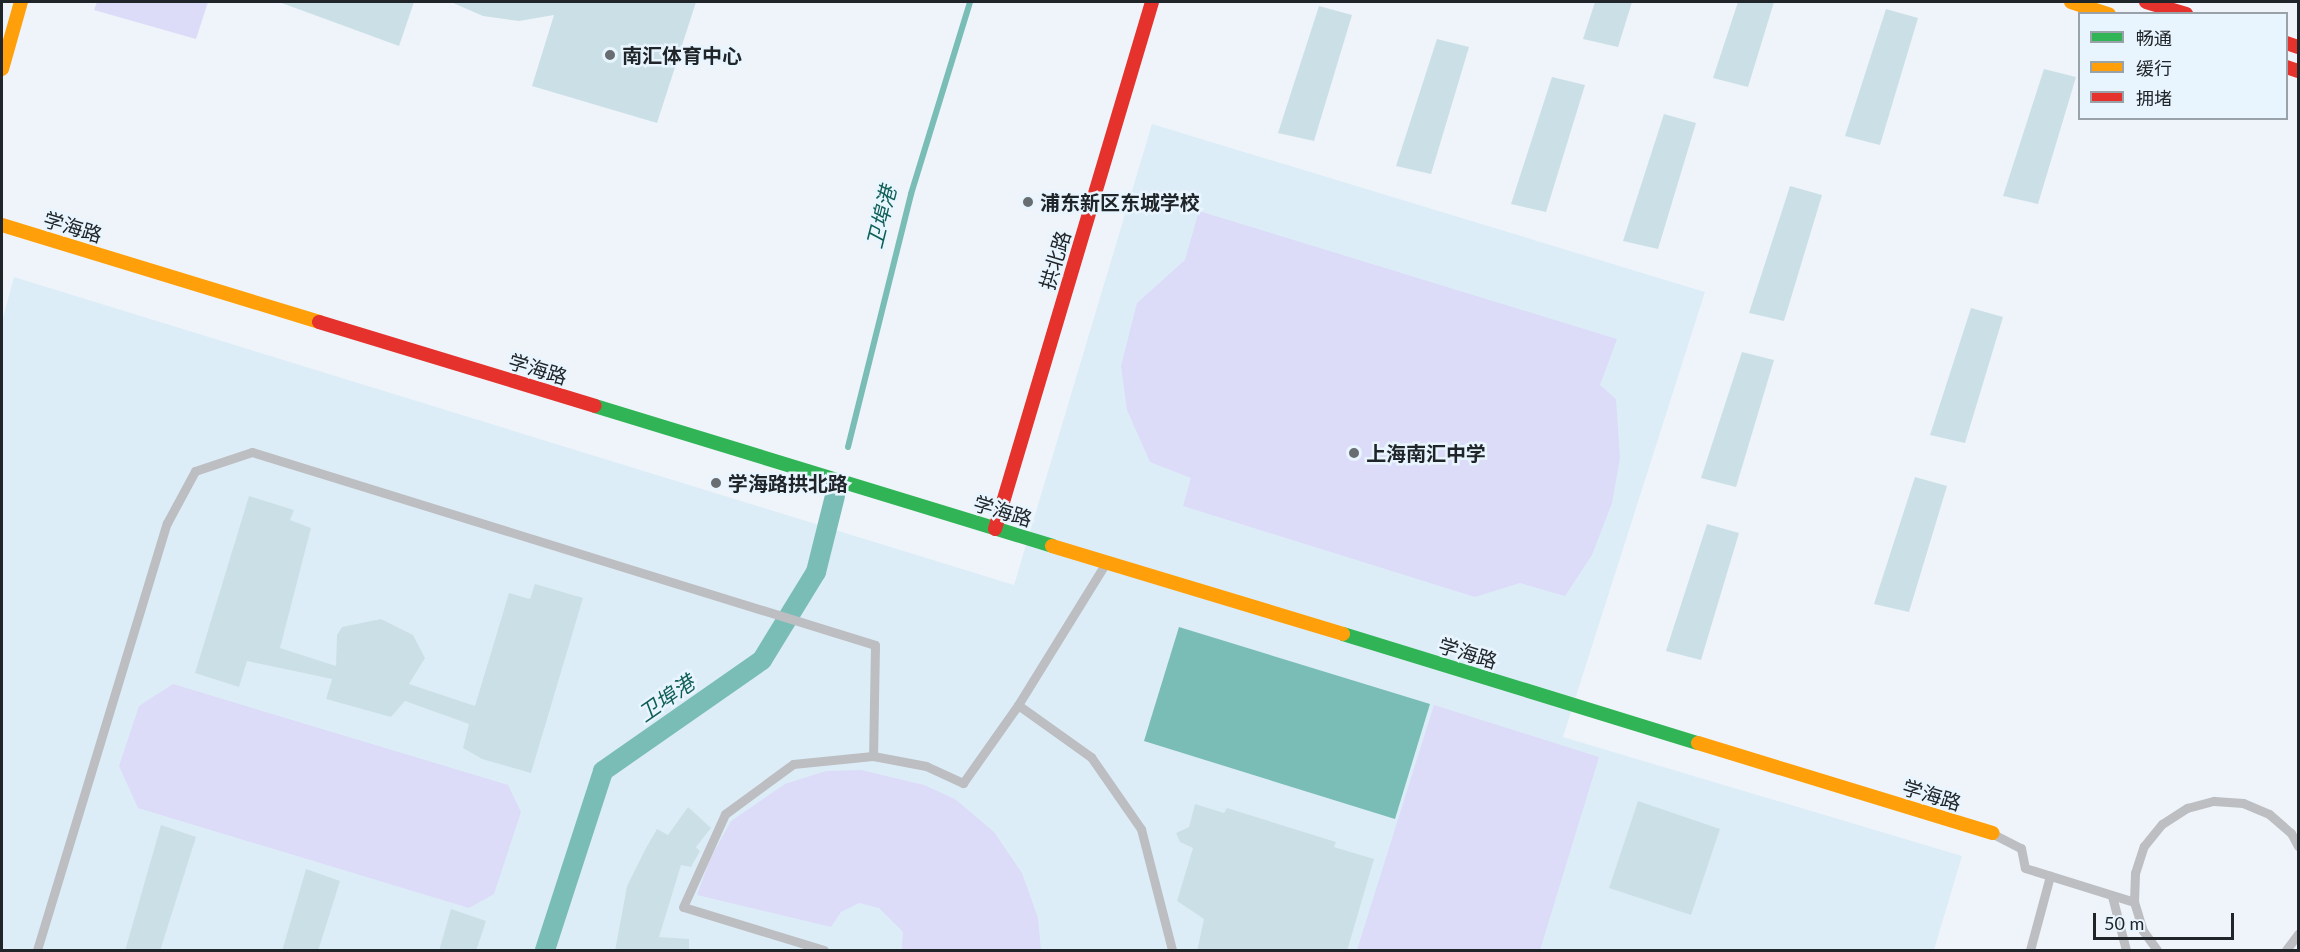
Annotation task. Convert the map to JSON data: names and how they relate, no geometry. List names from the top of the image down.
{
  "streets": {
    "street": ["学海路", "拱北路"]
  },
  "crossings": [
    ["学海路", "拱北路"]
  ],
  "water": ["卫埠港"],
  "places": [
    "南汇体育中心",
    "浦东新区东城学校",
    "上海南汇中学",
    "学海路拱北路"
  ],
  "legend": ["畅通", "缓行", "拥堵"],
  "scale_bar": "50 m"
}
